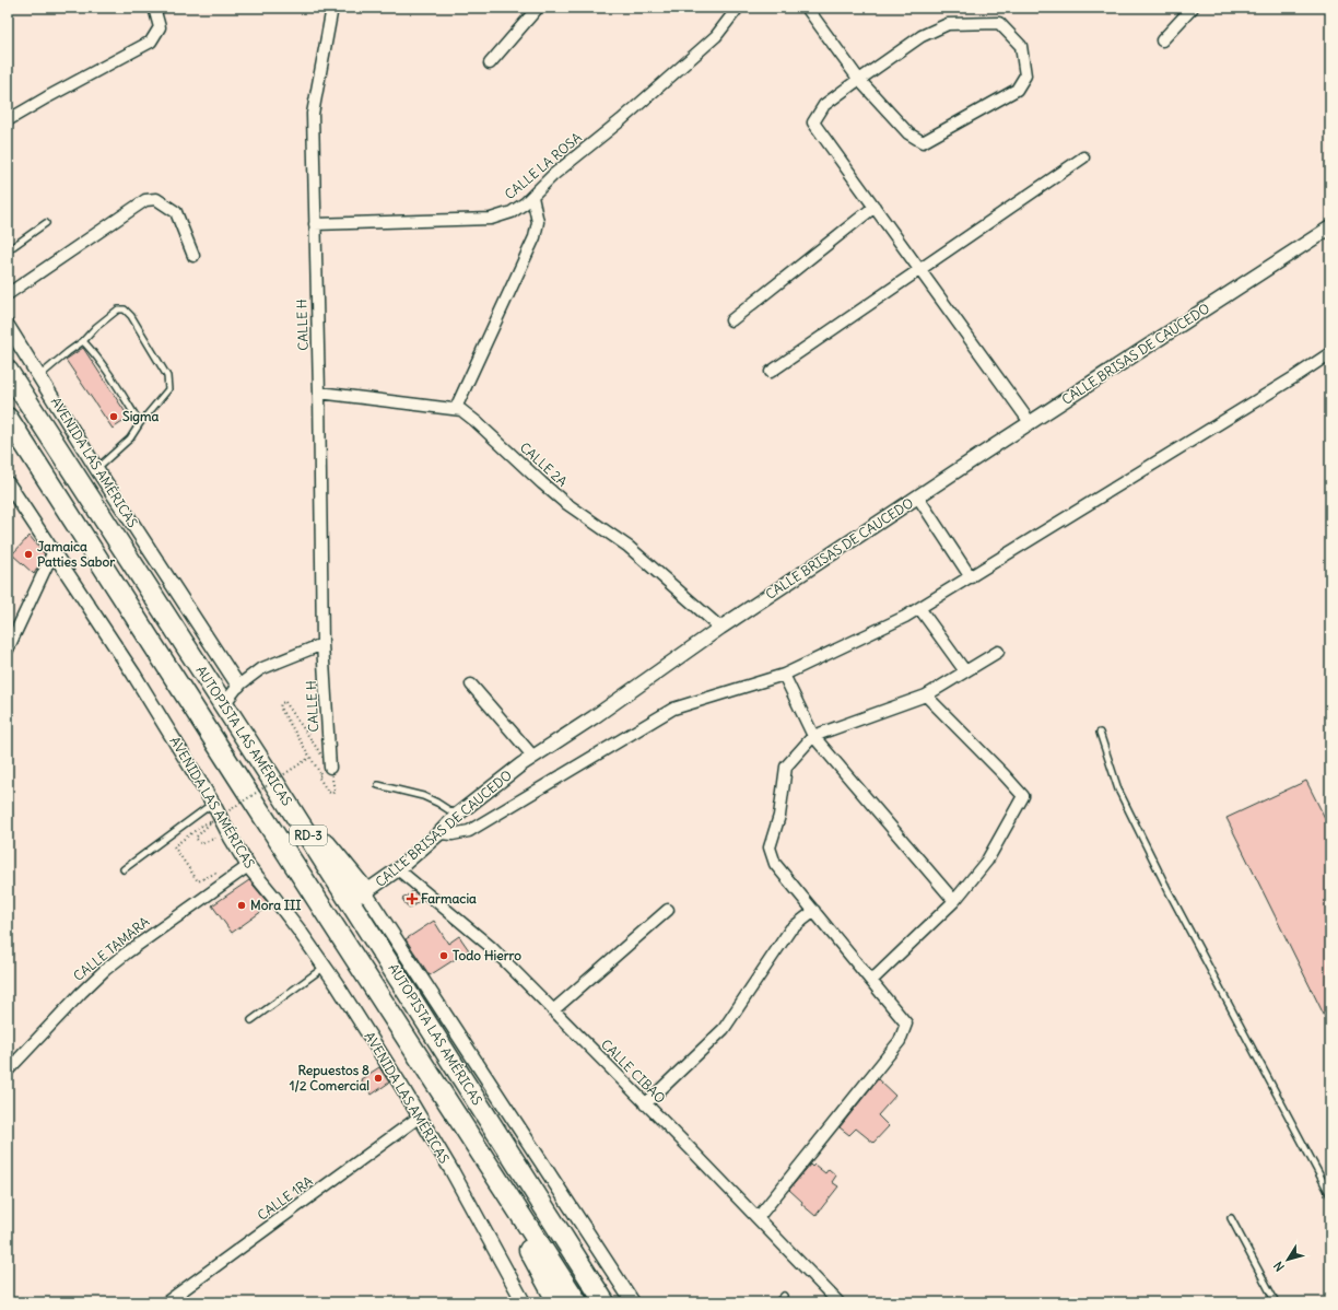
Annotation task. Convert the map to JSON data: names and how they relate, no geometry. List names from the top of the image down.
{
  "streets": {
    "highway": ["AUTOPISTA LAS AMÉRICAS", "RD-3"],
    "street": [
      "CALLE LA ROSA",
      "CALLE H",
      "CALLE BRISAS DE CAUCEDO",
      "AVENIDA LAS AMÉRICAS",
      "CALLE 2A",
      "CALLE TAMARA",
      "CALLE CIBAO",
      "CALLE 1RA"
    ]
  },
  "crossings": [
    ["CALLE LA ROSA", "CALLE H"],
    ["CALLE H", "CALLE 2A"],
    ["CALLE BRISAS DE CAUCEDO", "CALLE 2A"],
    ["CALLE BRISAS DE CAUCEDO", "CALLE CIBAO"],
    ["AVENIDA LAS AMÉRICAS", "CALLE TAMARA"],
    ["AVENIDA LAS AMÉRICAS", "CALLE 1RA"]
  ],
  "places": {
    "other": [
      "Sigma",
      "Jamaica Patties Sabor",
      "Mora III",
      "Todo Hierro",
      "Repuestos 8 1/2 Comercial"
    ],
    "health": ["Farmacia"]
  },
  "north": "bottom left"
}
